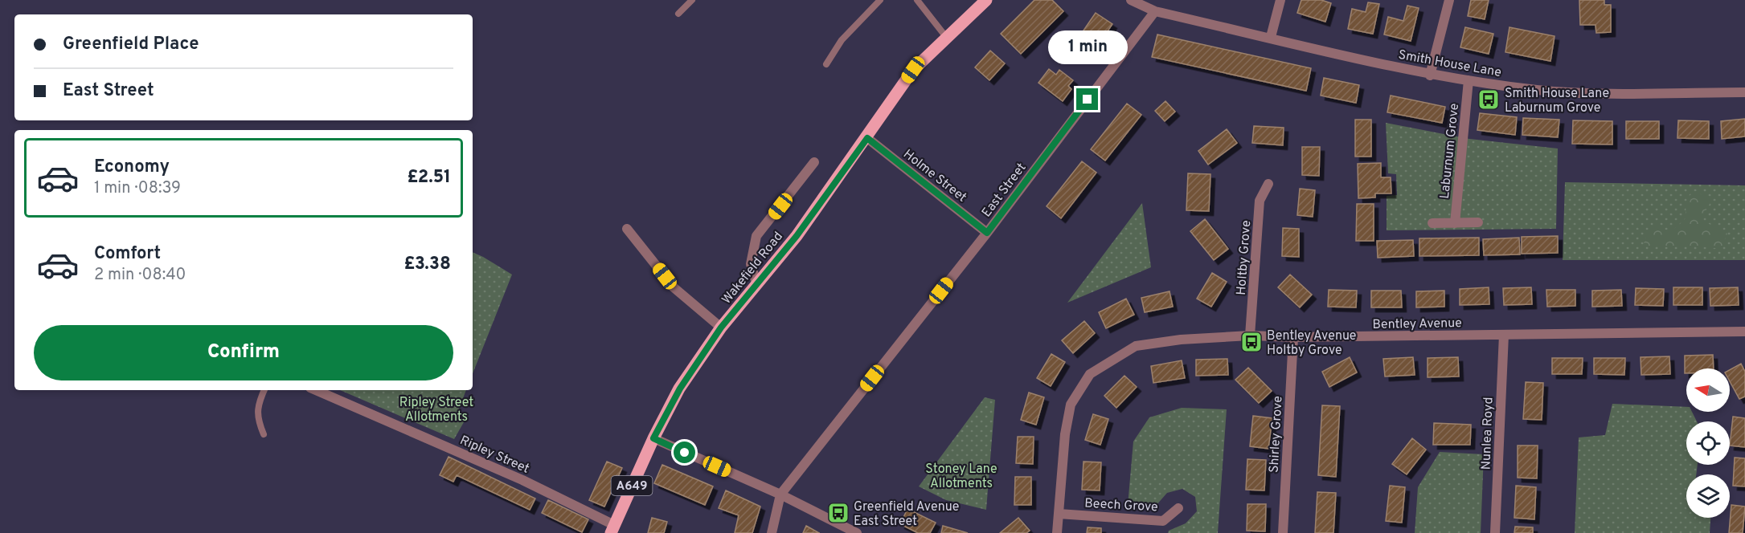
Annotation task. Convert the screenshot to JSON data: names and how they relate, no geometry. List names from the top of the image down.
{
  "streets": {
    "main road": ["Wakefield Road", "A649"],
    "street": [
      "Smith House Lane",
      "Laburnum Grove",
      "Holme Street",
      "East Street",
      "Holtby Grove",
      "Bentley Avenue",
      "Nunlea Royd",
      "Shirley Grove",
      "Ripley Street",
      "Beech Grove"
    ]
  },
  "crossings": [
    ["Smith House Lane", "Laburnum Grove"],
    ["Smith House Lane", "East Street"],
    ["Holme Street", "East Street"],
    ["Holme Street", "Wakefield Road"],
    ["Holtby Grove", "Bentley Avenue"],
    ["Wakefield Road", "Ripley Street"],
    ["Bentley Avenue", "Nunlea Royd"],
    ["Bentley Avenue", "Shirley Grove"],
    ["Bentley Avenue", "Beech Grove"]
  ],
  "parks": ["Ripley Street Allotments", "Stoney Lane Allotments"],
  "places": {
    "bus stop": ["Smith House Lane Laburnum Grove", "Bentley Avenue Holtby Grove", "Greenfield Avenue East Street"]
  },
  "north": "left",
  "page": {
    "banner": ["Greenfield Place", "East Street"],
    "bubble": "1 min",
    "list": [
      {
        "name": "Economy",
        "note": "1 min · 08:39",
        "value": "£2.51"
      },
      {
        "name": "Comfort",
        "note": "2 min · 08:40",
        "value": "£3.38"
      }
    ],
    "buttons": "Confirm"
  }
}
